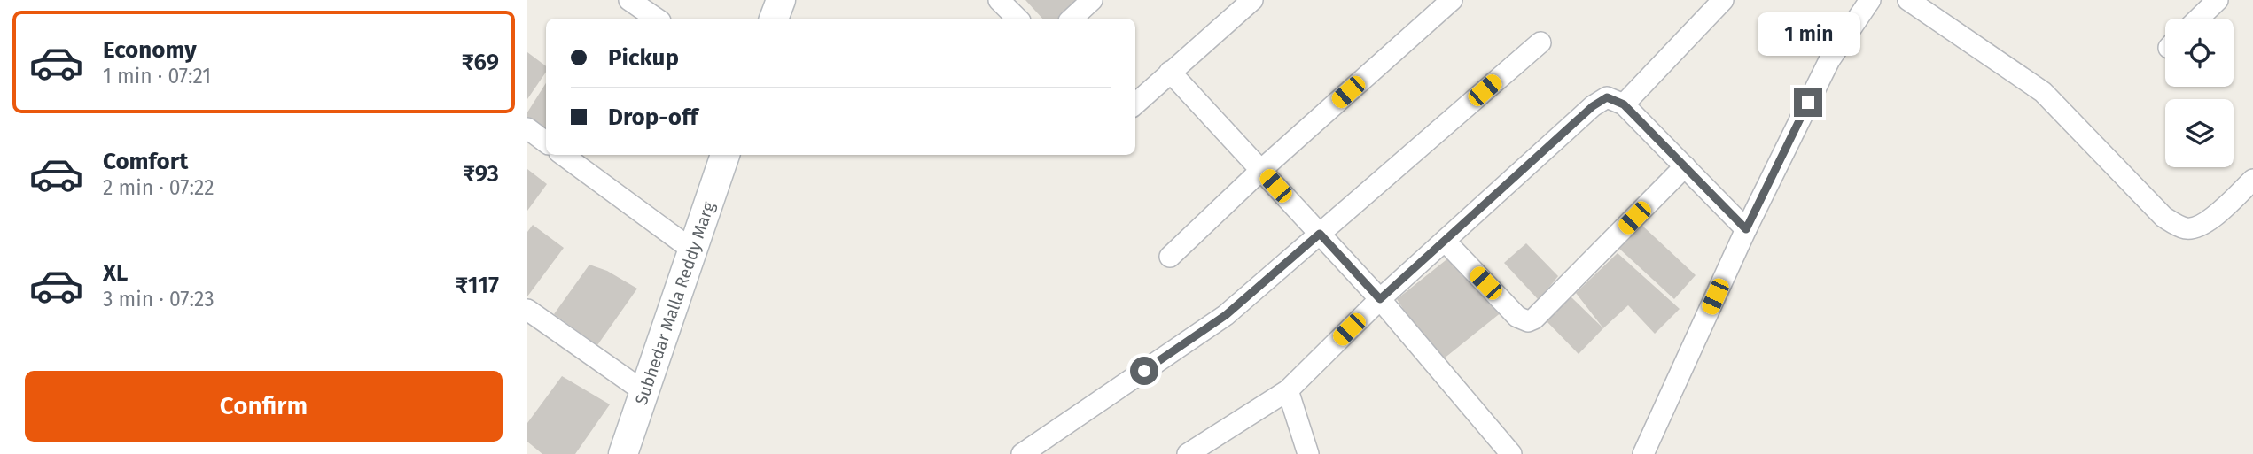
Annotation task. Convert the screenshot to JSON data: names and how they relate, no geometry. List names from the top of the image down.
{
  "streets": {
    "main road": ["Subhedar Malla Reddy Marg"]
  },
  "page": {
    "list": [
      {
        "name": "Economy",
        "note": "1 min · 07:21",
        "value": "₹69"
      },
      {
        "name": "Comfort",
        "note": "2 min · 07:22",
        "value": "₹93"
      },
      {
        "name": "XL",
        "note": "3 min · 07:23",
        "value": "₹117"
      }
    ],
    "bubble": "1 min",
    "banner": ["Pickup", "Drop-off"],
    "buttons": "Confirm"
  }
}
